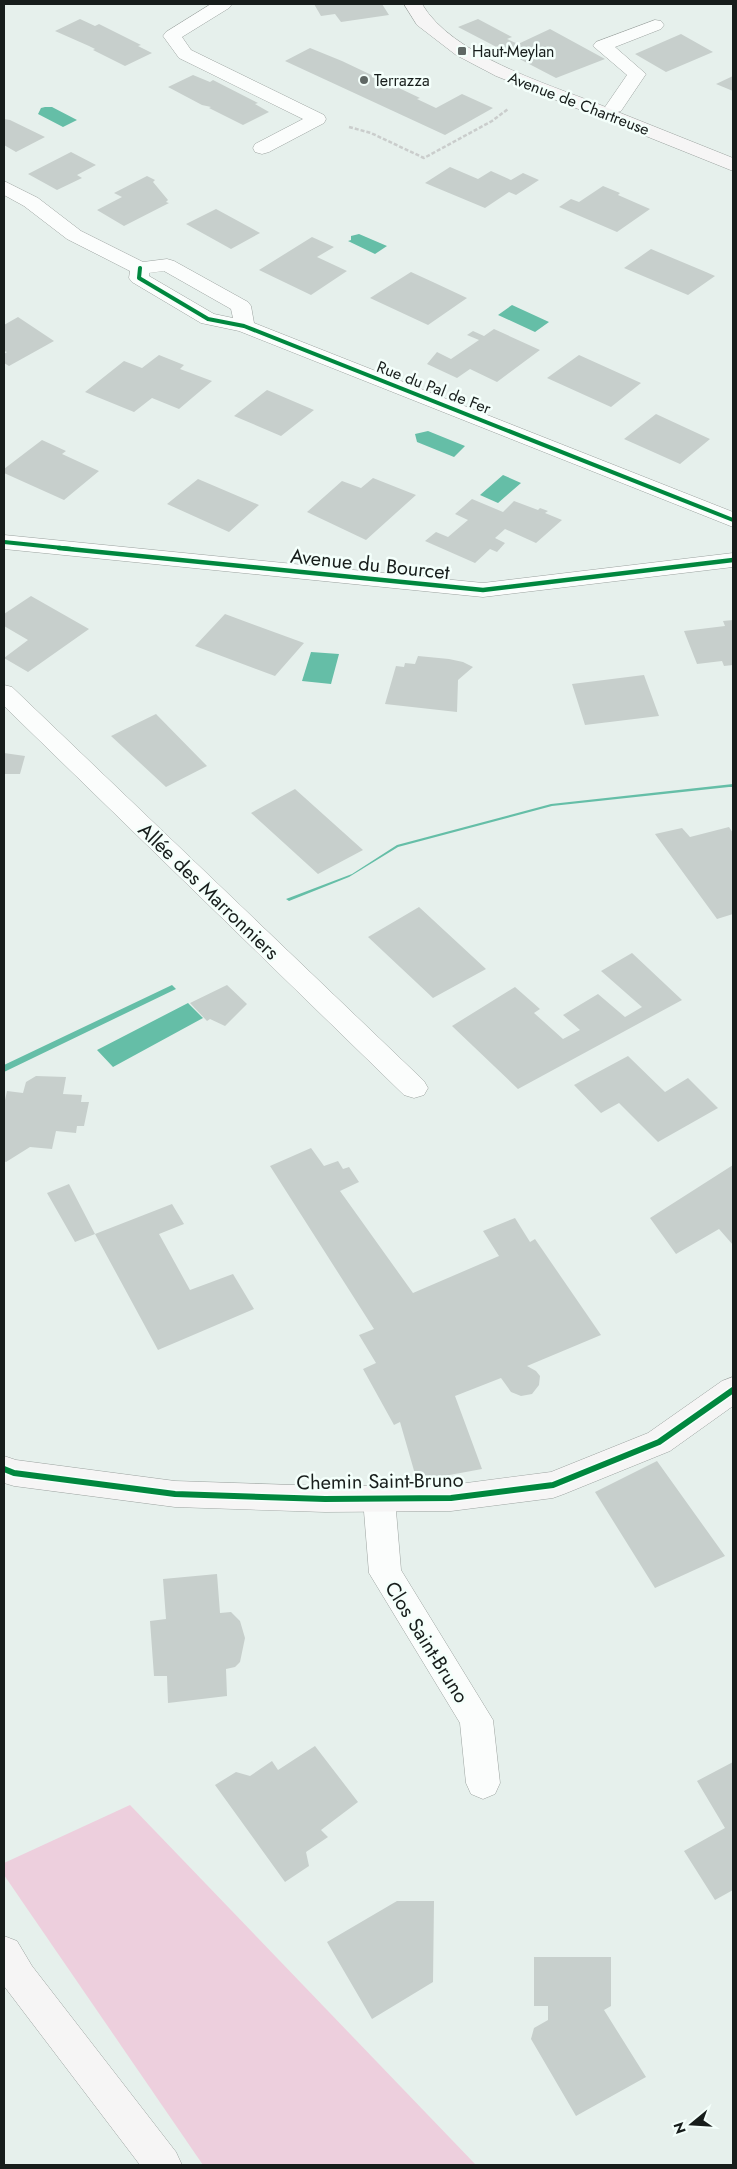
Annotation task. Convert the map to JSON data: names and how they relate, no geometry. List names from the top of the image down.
{
  "streets": {
    "street": [
      "Avenue de Chartreuse",
      "Rue du Pal de Fer",
      "Avenue du Bourcet",
      "Allée des Marronniers",
      "Chemin Saint-Bruno",
      "Clos Saint-Bruno"
    ]
  },
  "crossings": [
    ["Chemin Saint-Bruno", "Clos Saint-Bruno"]
  ],
  "places": {
    "transit": ["Haut-Meylan"],
    "other": ["Terrazza"]
  },
  "north": "left"
}
